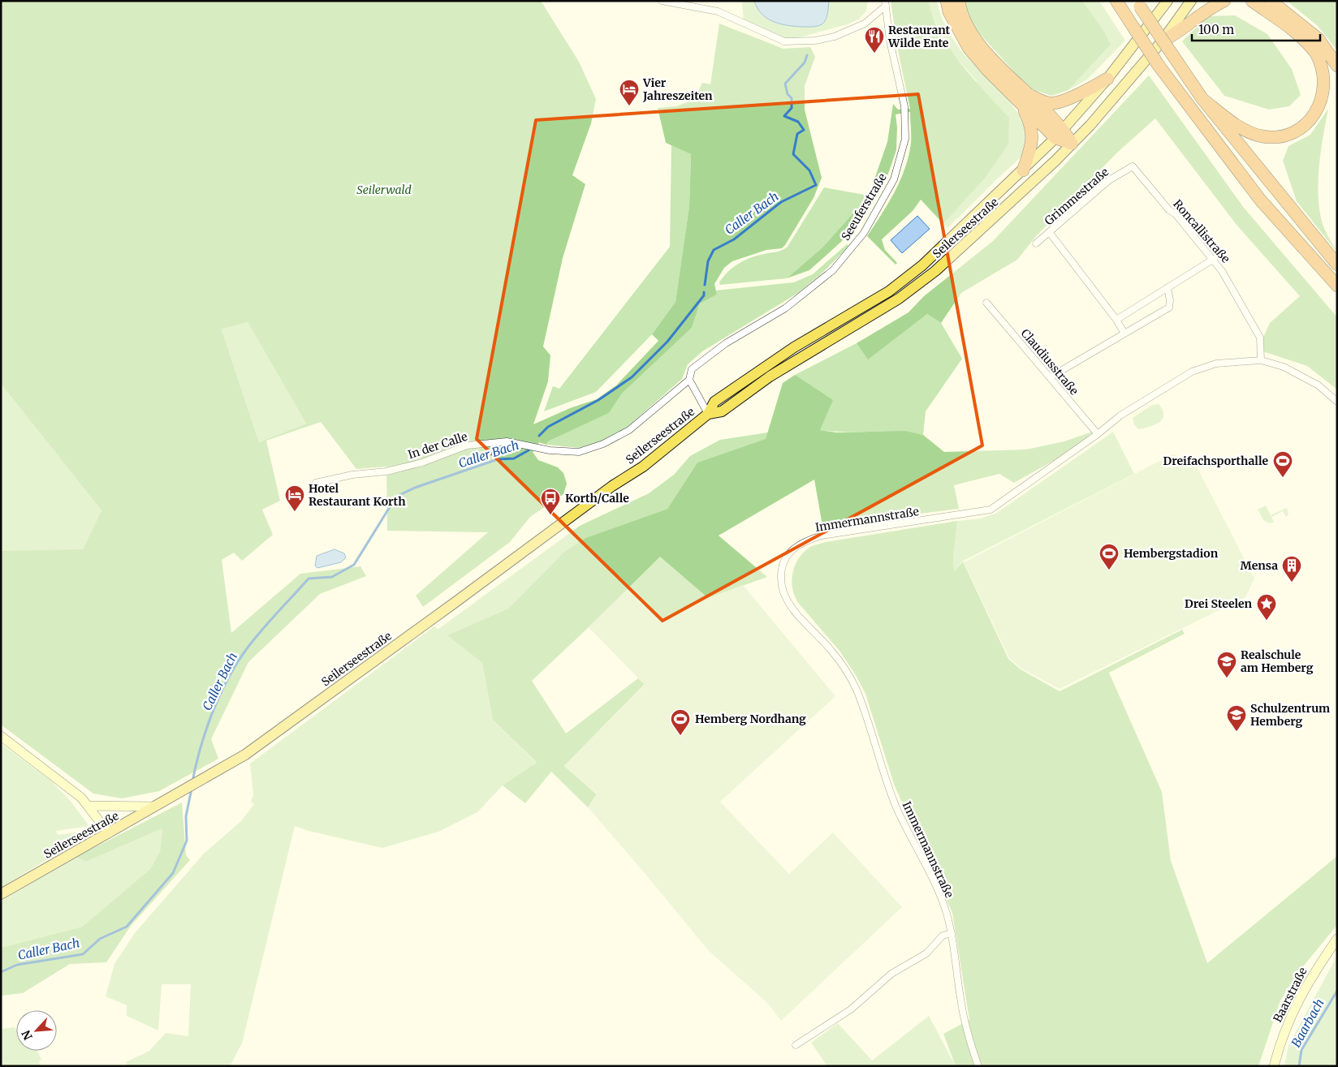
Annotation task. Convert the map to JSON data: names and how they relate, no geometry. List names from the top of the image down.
{
  "streets": {
    "main road": ["Seilerseestraße", "Baarstraße"],
    "street": [
      "Grimmestraße",
      "Seeuferstraße",
      "Roncallistraße",
      "Claudiusstraße",
      "In der Calle",
      "Immermannstraße"
    ]
  },
  "crossings": [
    ["Grimmestraße", "Roncallistraße"],
    ["Seeuferstraße", "In der Calle"],
    ["Roncallistraße", "Immermannstraße"],
    ["Claudiusstraße", "Immermannstraße"]
  ],
  "water": ["Caller Bach", "Baarbach"],
  "parks": ["Seilerwald"],
  "places": {
    "restaurant": ["Restaurant Wilde Ente"],
    "hotel": ["Vier Jahreszeiten", "Hotel Restaurant Korth"],
    "sports": ["Dreifachsporthalle", "Hembergstadion", "Hemberg Nordhang"],
    "bus stop": ["Korth/Calle"],
    "building": ["Mensa"],
    "place": ["Drei Steelen"],
    "school or university": ["Realschule am Hemberg", "Schulzentrum Hemberg"]
  },
  "scale_bar": "100 m",
  "north": "bottom left"
}
